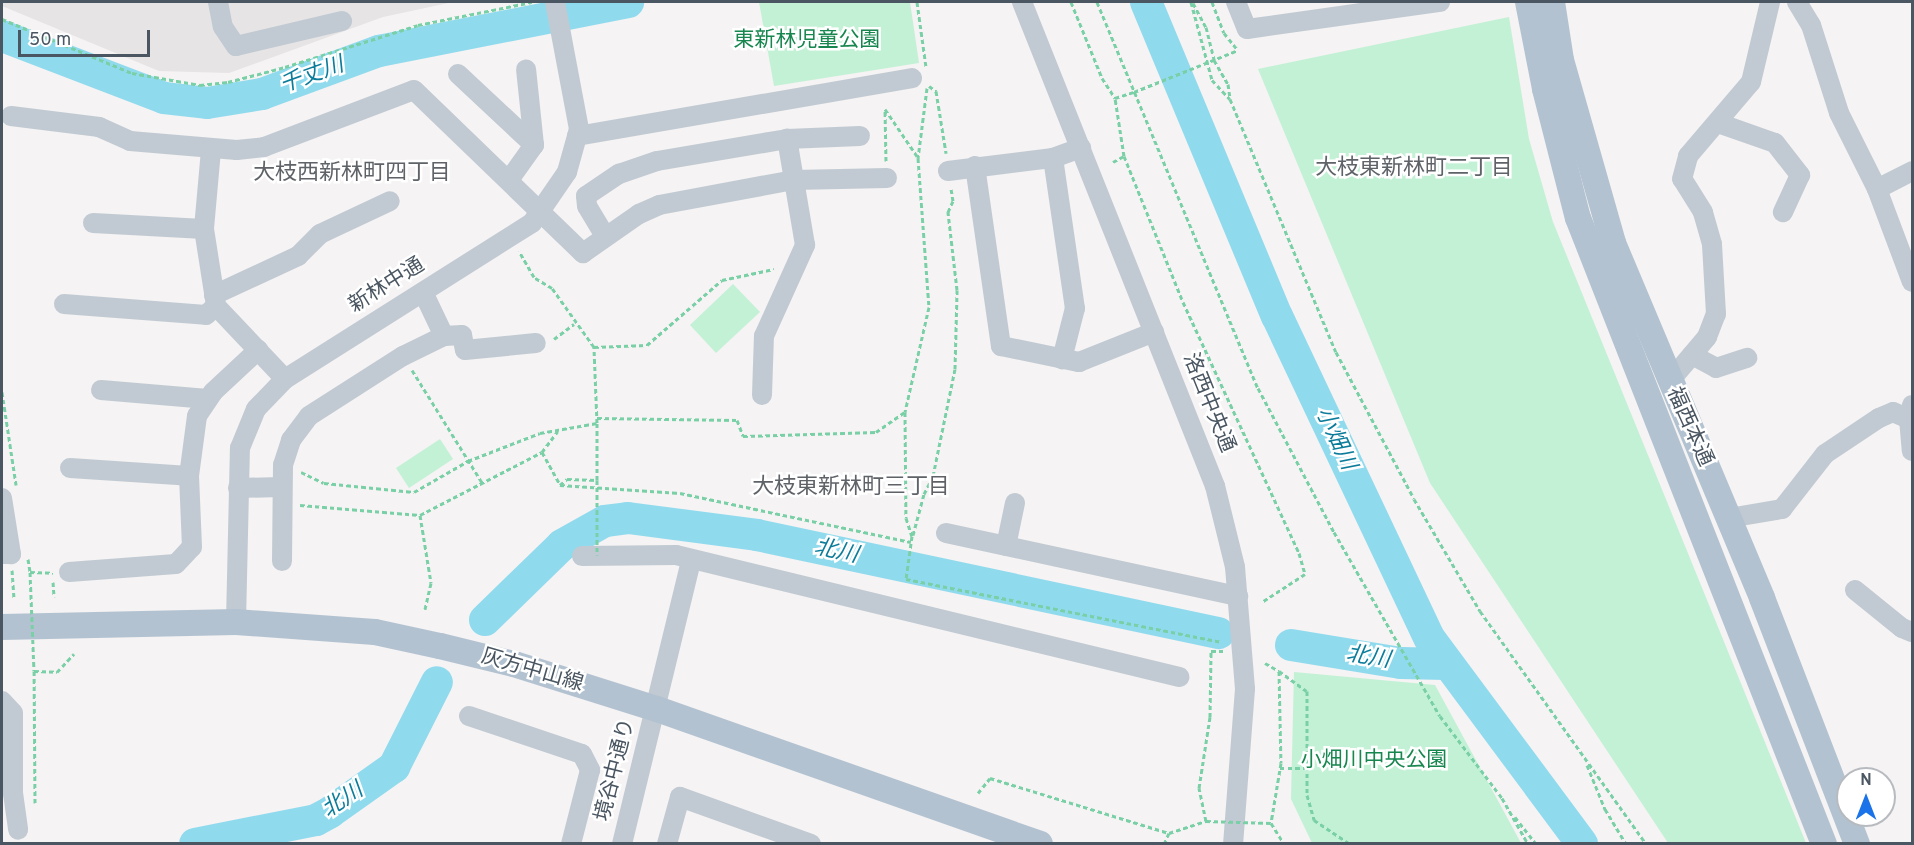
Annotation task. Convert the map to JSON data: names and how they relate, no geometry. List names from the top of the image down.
{
  "streets": {
    "main road": ["福西本通", "灰方中山線"],
    "street": ["新林中通", "洛西中央通", "境谷中通り"]
  },
  "crossings": [
    ["新林中通", "灰方中山線"],
    ["灰方中山線", "境谷中通り"]
  ],
  "districts": ["大枝東新林町二丁目", "大枝西新林町四丁目", "大枝東新林町三丁目"],
  "water": ["千丈川", "小畑川", "北川"],
  "parks": ["東新林児童公園", "小畑川中央公園"],
  "scale_bar": "50 m",
  "north": "top"
}
